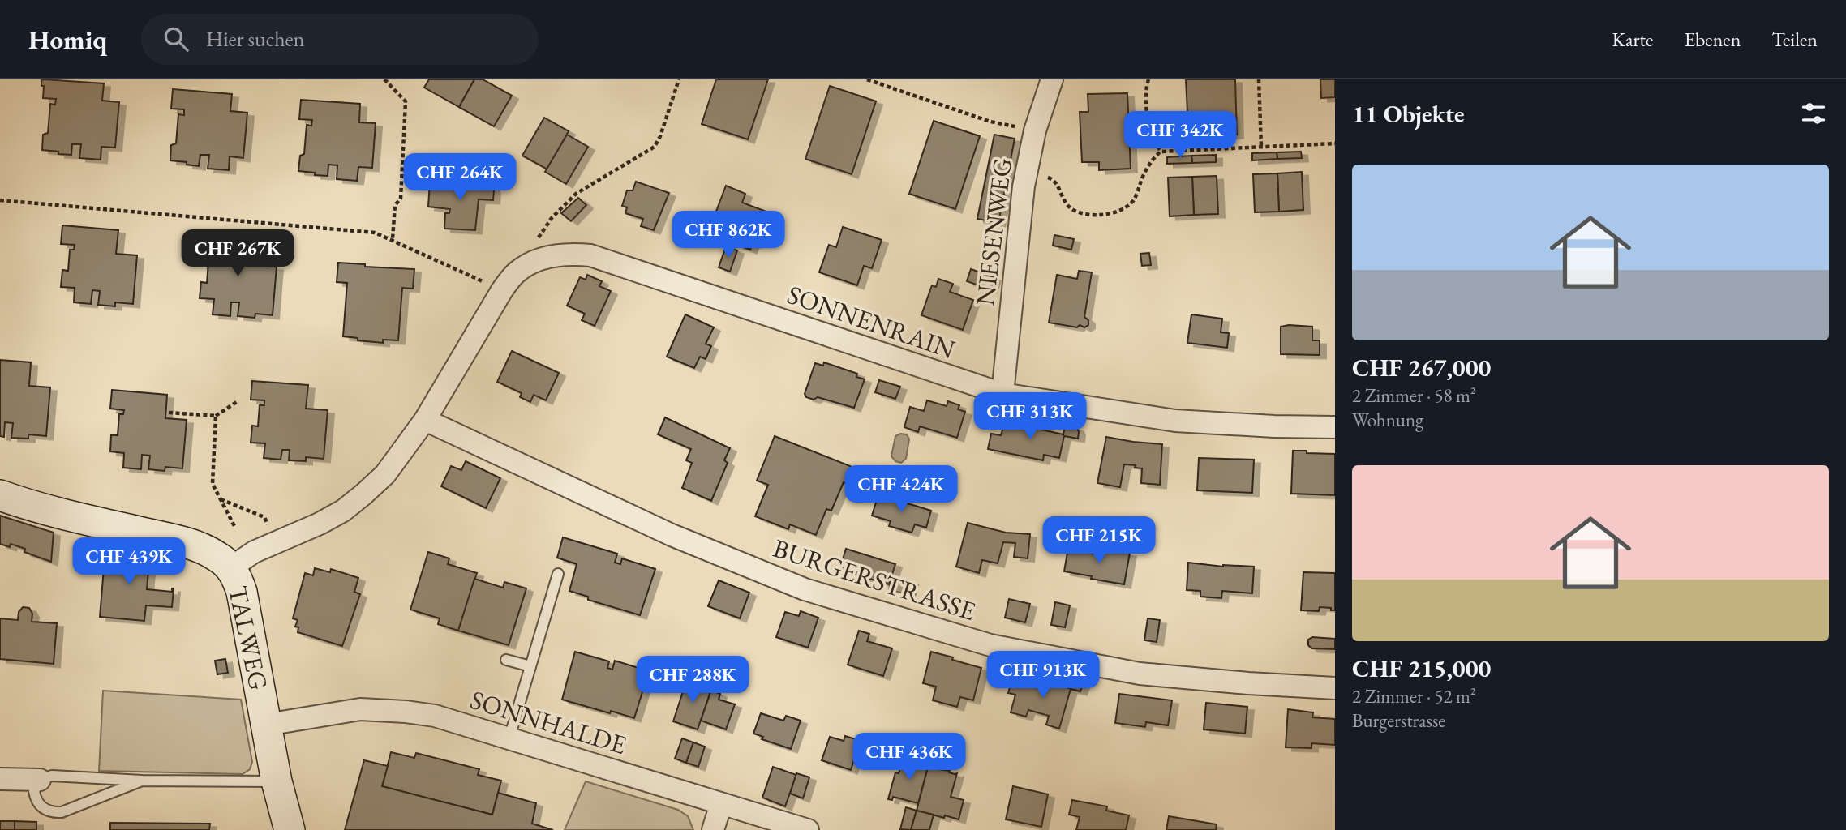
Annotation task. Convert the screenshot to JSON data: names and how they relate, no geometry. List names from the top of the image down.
{
  "streets": {
    "street": [
      "NIESENWEG",
      "SONNENRAIN",
      "BURGERSTRASSE",
      "TALWEG",
      "SONNHALDE"
    ]
  },
  "crossings": [
    ["NIESENWEG", "SONNENRAIN"],
    ["SONNENRAIN", "BURGERSTRASSE"],
    ["SONNENRAIN", "TALWEG"],
    ["TALWEG", "SONNHALDE"]
  ],
  "page": {
    "header": "Homiq",
    "search": "Hier suchen",
    "nav": ["Karte", "Ebenen", "Teilen"],
    "heading": "11 Objekte",
    "price": [
      "CHF 342K",
      "CHF 264K",
      "CHF 862K",
      "CHF 267K",
      "CHF 313K",
      "CHF 424K",
      "CHF 215K",
      "CHF 439K",
      "CHF 913K",
      "CHF 288K",
      "CHF 436K"
    ],
    "list": [
      {
        "name": "CHF 267,000",
        "note": "2 Zimmer · 58 m² · Wohnung"
      },
      {
        "name": "CHF 215,000",
        "note": "2 Zimmer · 52 m² · Burgerstrasse"
      }
    ]
  }
}
